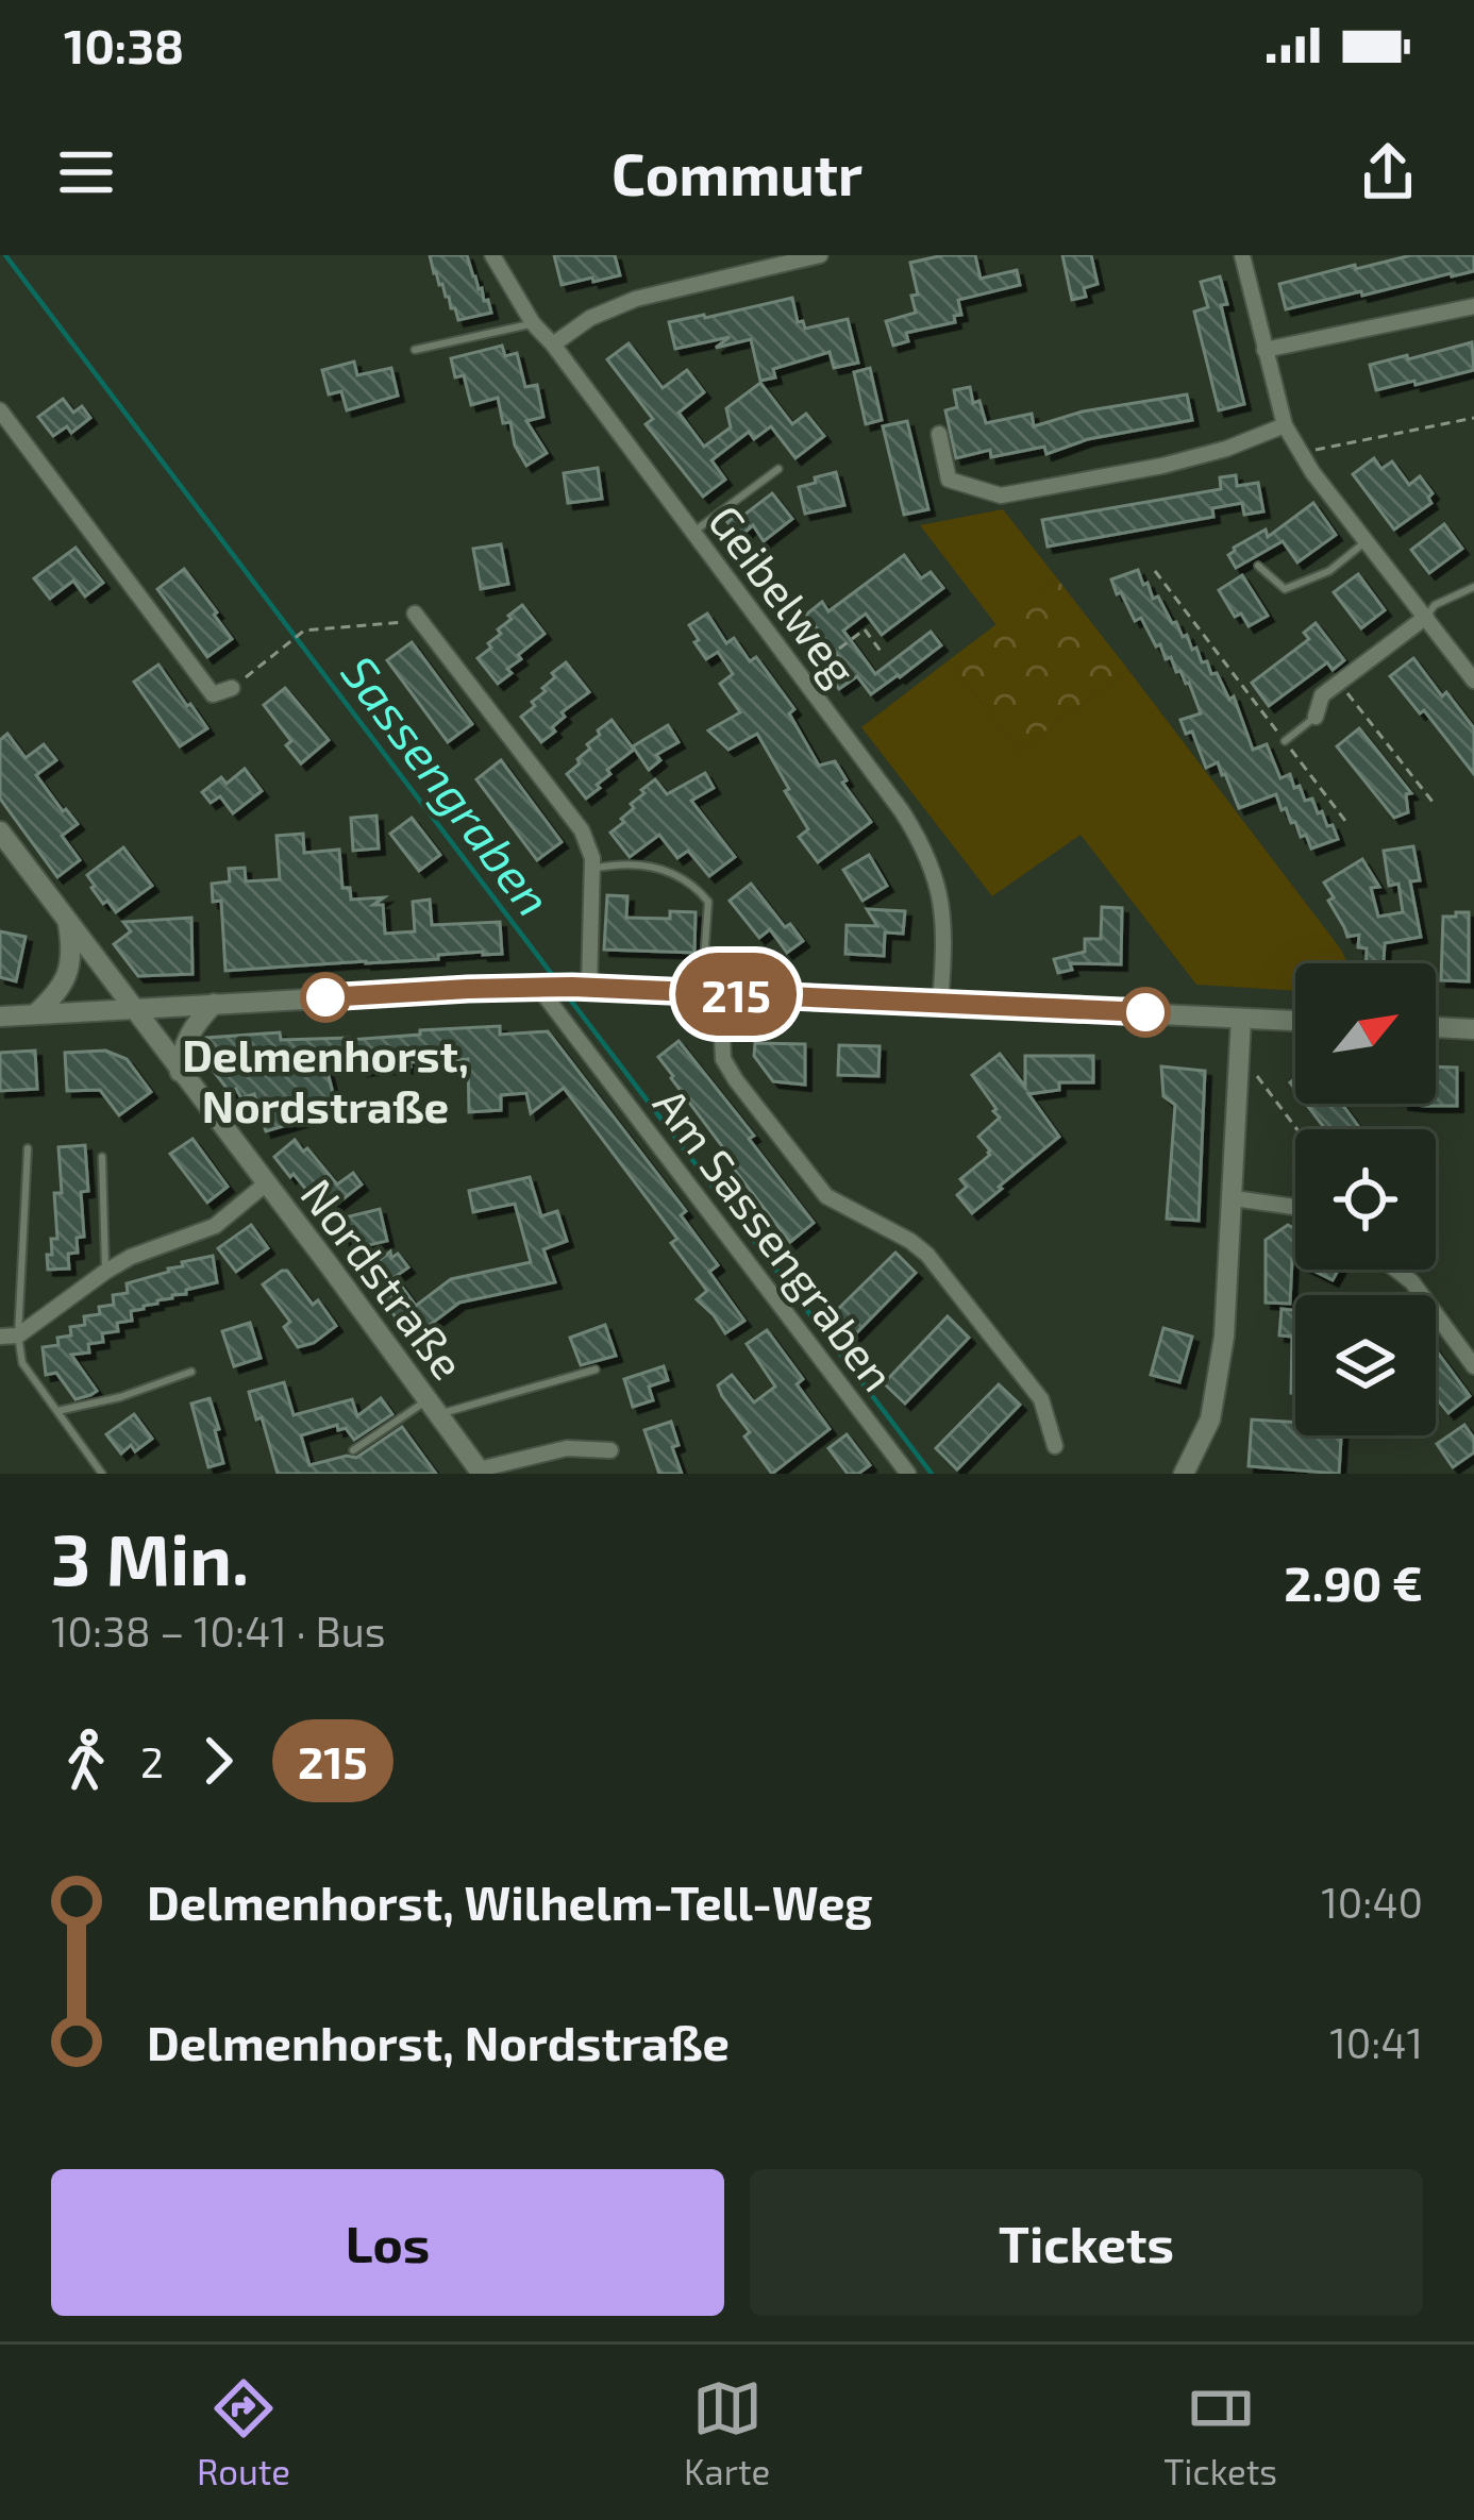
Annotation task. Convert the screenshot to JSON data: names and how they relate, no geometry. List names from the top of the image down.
{
  "streets": {
    "street": ["Geibelweg", "Am Sassengraben", "Nordstraße"]
  },
  "water": ["Sassengraben"],
  "places": ["Delmenhorst, Nordstraße"],
  "lines": ["bus line 215"],
  "north": "top right",
  "page": {
    "status": "10:38",
    "header": "Commutr",
    "on_map": "215",
    "heading": ["3 Min.", "10:38 – 10:41 · Bus", "2.90 €"],
    "legs": ["2", "215"],
    "list": [
      {
        "name": "Delmenhorst, Wilhelm-Tell-Weg",
        "value": "10:40"
      },
      {
        "name": "Delmenhorst, Nordstraße",
        "value": "10:41"
      }
    ],
    "buttons": ["Los", "Tickets"],
    "tabs": ["Route", "Karte", "Tickets"]
  }
}
